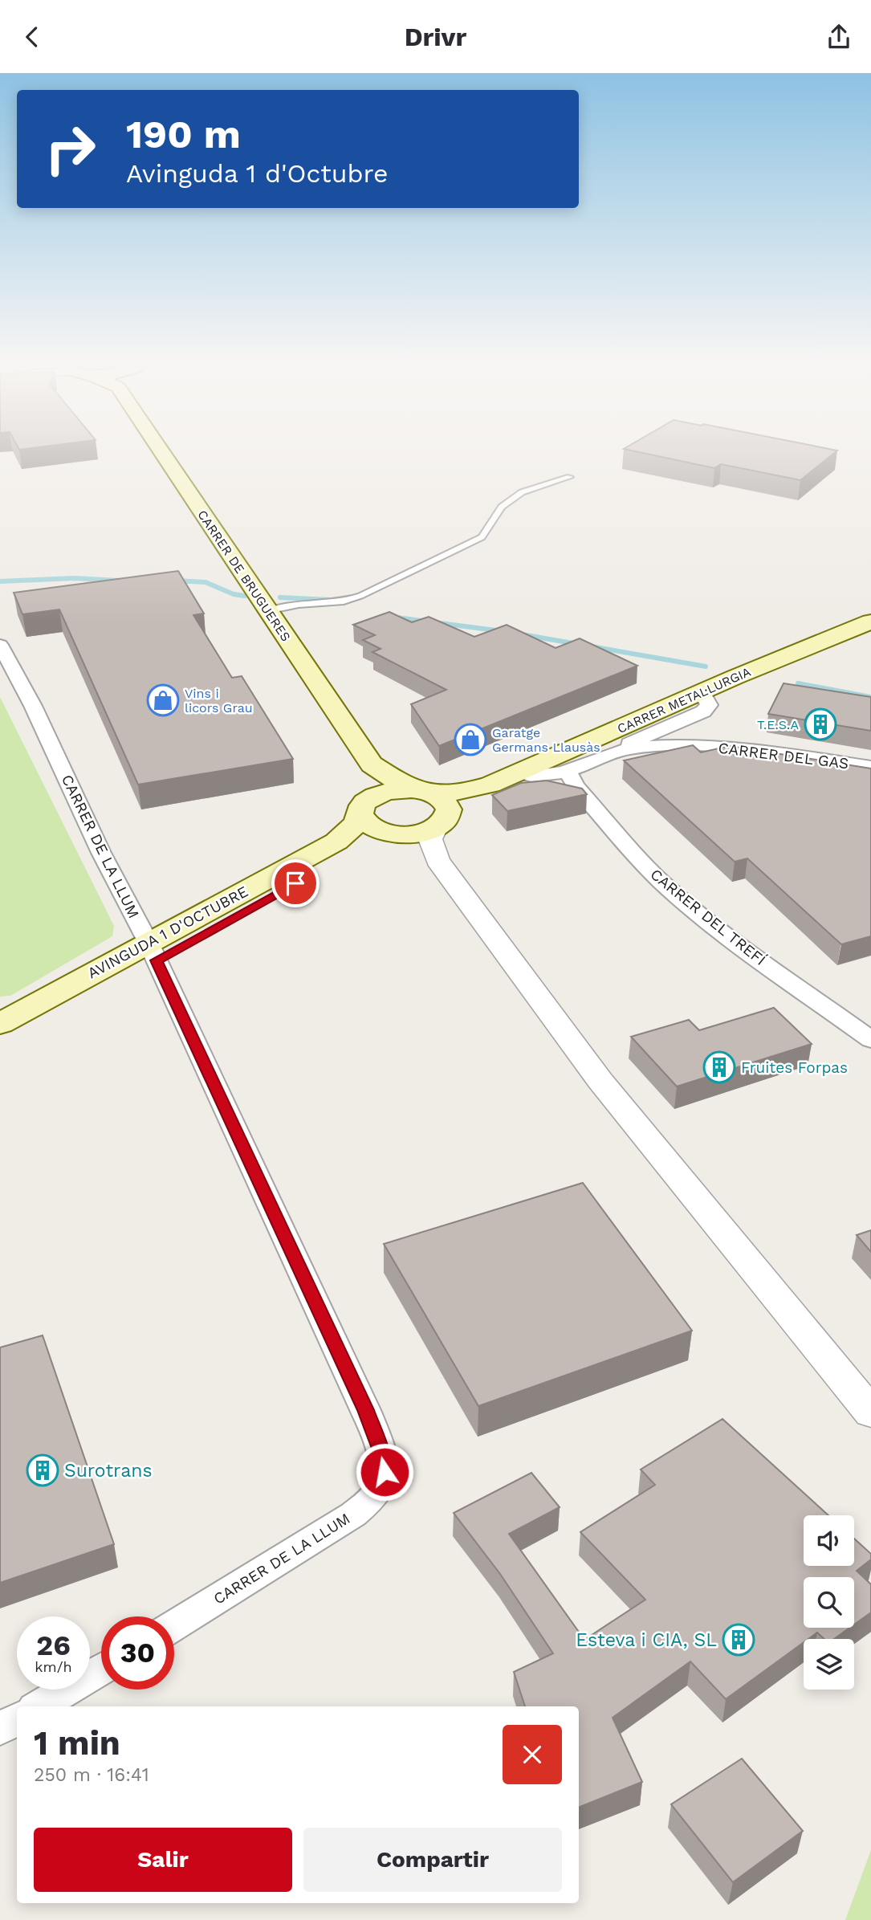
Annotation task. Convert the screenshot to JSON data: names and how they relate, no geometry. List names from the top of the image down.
{
  "streets": {
    "main road": ["CARRER DE BRUGUERES", "CARRER METAL·LURGIA", "AVINGUDA 1 D'OCTUBRE"],
    "street": ["CARRER DEL GAS", "CARRER DE LA LLUM", "CARRER DEL TREFÍ"]
  },
  "crossings": [
    ["CARRER METAL·LURGIA", "CARRER DEL GAS"],
    ["CARRER METAL·LURGIA", "AVINGUDA 1 D'OCTUBRE"],
    ["CARRER DEL GAS", "CARRER DEL TREFÍ"],
    ["CARRER DE LA LLUM", "AVINGUDA 1 D'OCTUBRE"]
  ],
  "places": {
    "shop": ["Vins i licors Grau", "Garatge Germans Llausàs"],
    "building": [
      "T.E.S.A",
      "Fruites Forpas",
      "Surotrans",
      "Esteva i CIA, SL"
    ]
  },
  "page": {
    "header": "Drivr",
    "turn": ["190 m", "Avinguda 1 d'Octubre"],
    "speed": "26 km/h",
    "limit": "30",
    "heading": ["1 min", "250 m · 16:41"],
    "buttons": ["Salir", "Compartir"]
  }
}
